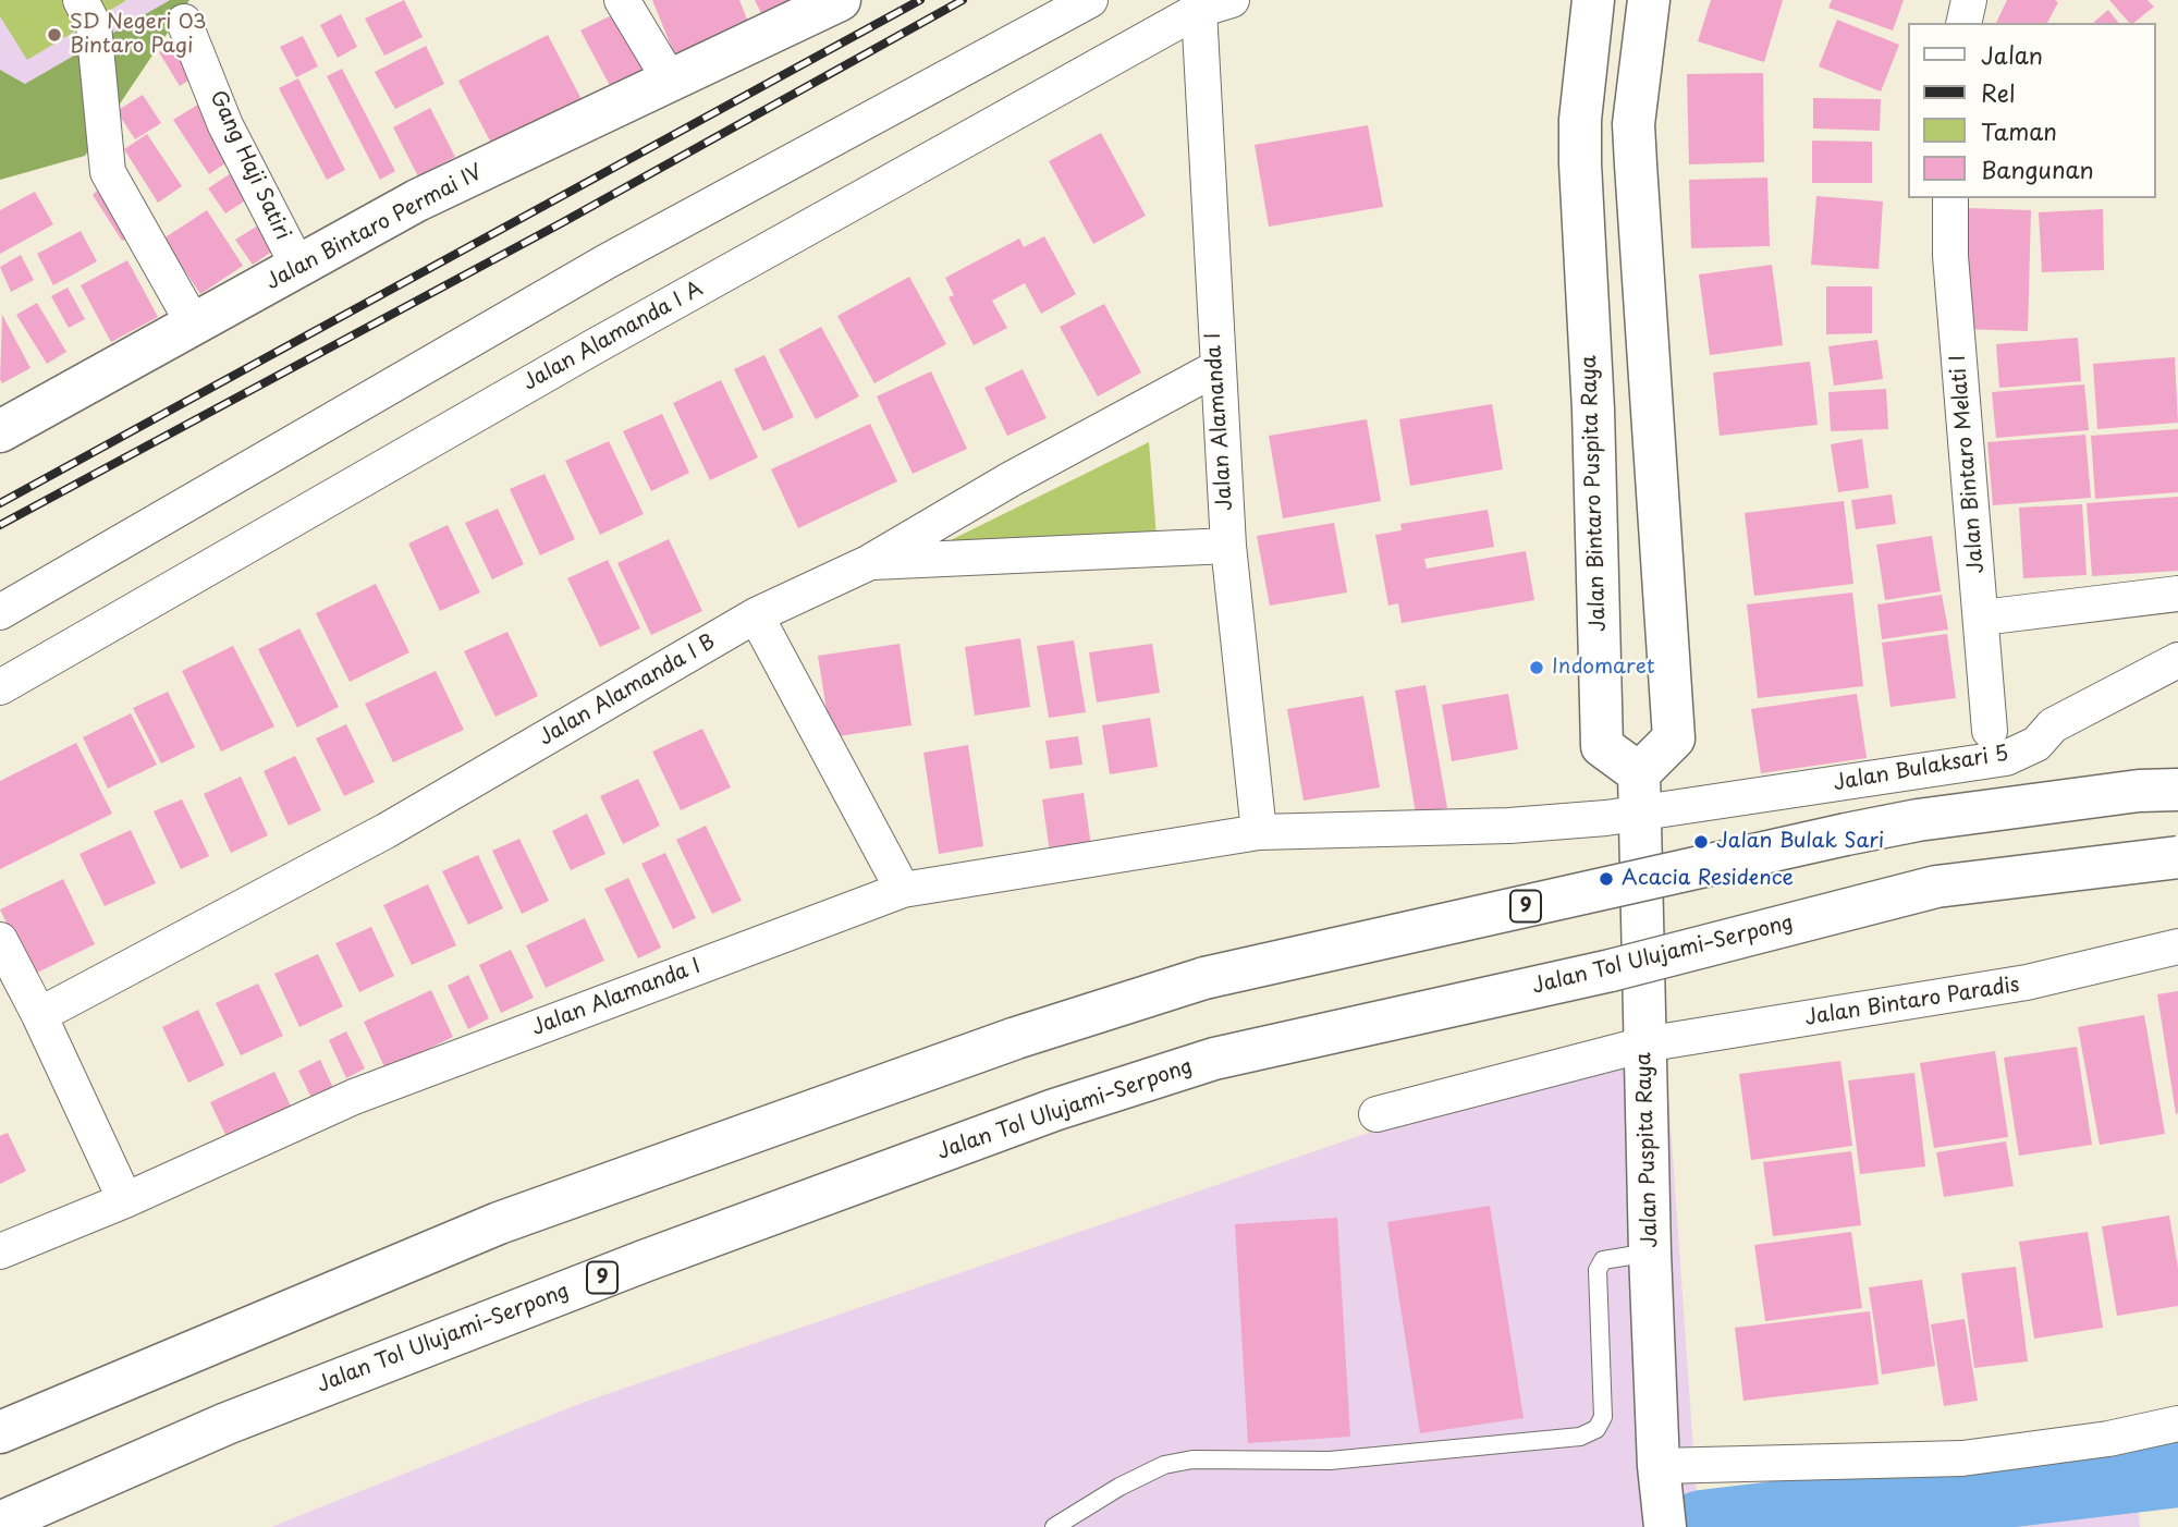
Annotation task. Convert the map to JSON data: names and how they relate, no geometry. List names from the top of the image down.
{
  "streets": {
    "main road": [
      "Jalan Bintaro Permai IV",
      "Jalan Bintaro Puspita Raya",
      "9",
      "Jalan Tol Ulujami–Serpong",
      "Jalan Puspita Raya"
    ],
    "street": [
      "Gang Haji Satiri",
      "Jalan Alamanda I A",
      "Jalan Alamanda I",
      "Jalan Bintaro Melati I",
      "Jalan Alamanda I B",
      "Jalan Bulaksari 5",
      "Jalan Bintaro Paradis"
    ]
  },
  "crossings": [
    ["Gang Haji Satiri", "Jalan Bintaro Permai IV"],
    ["Jalan Alamanda I A", "Jalan Alamanda I"],
    ["Jalan Alamanda I", "Jalan Bintaro Puspita Raya"],
    ["Jalan Alamanda I", "Jalan Alamanda I B"],
    ["Jalan Alamanda I", "Jalan Bulaksari 5"],
    ["Jalan Alamanda I", "Jalan Puspita Raya"],
    ["Jalan Bintaro Puspita Raya", "Jalan Bulaksari 5"],
    ["Jalan Bintaro Puspita Raya", "Jalan Puspita Raya"],
    ["Jalan Bulaksari 5", "Jalan Puspita Raya"],
    ["Jalan Bintaro Paradis", "Jalan Puspita Raya"]
  ],
  "places": [
    "SD Negeri 03 Bintaro Pagi",
    "Indomaret",
    "Jalan Bulak Sari",
    "Acacia Residence"
  ],
  "legend": [
    "Jalan",
    "Rel",
    "Taman",
    "Bangunan"
  ]
}
